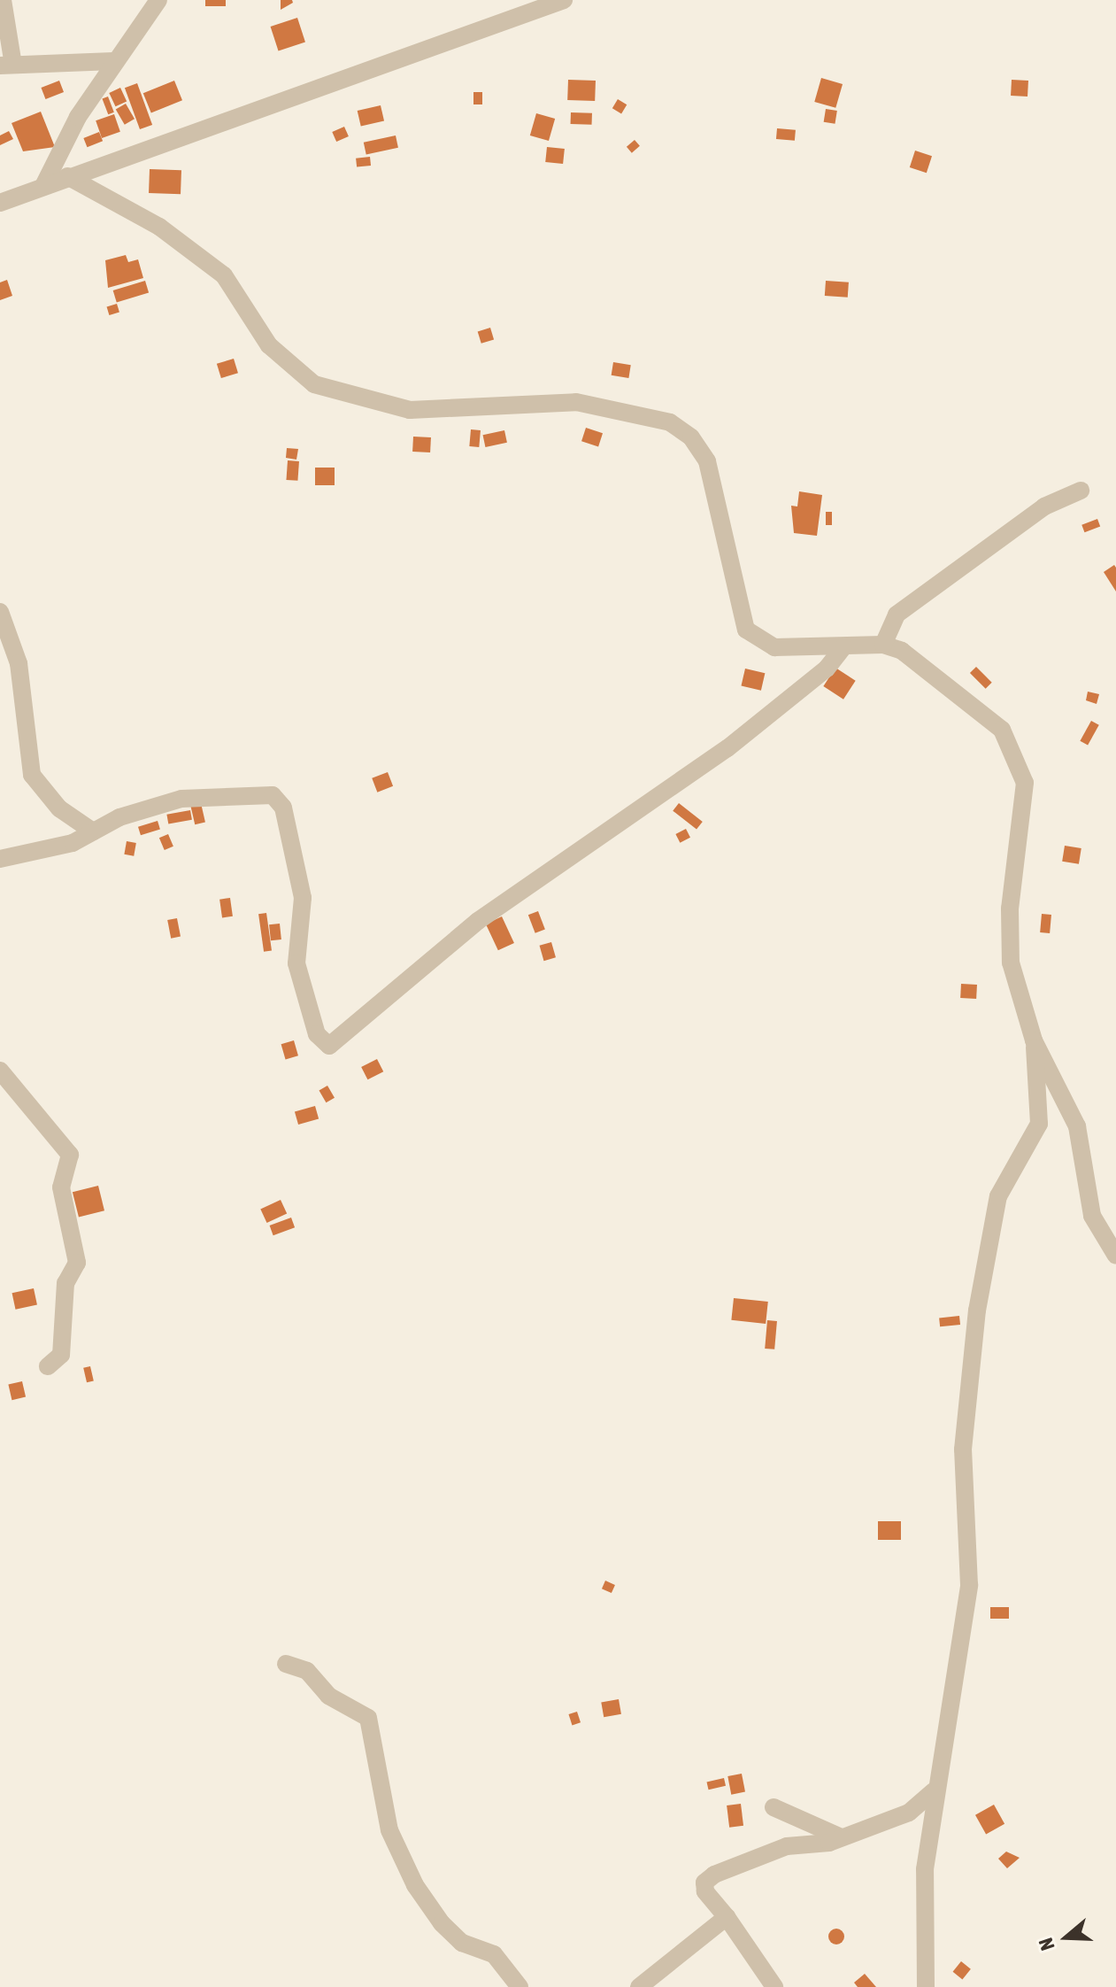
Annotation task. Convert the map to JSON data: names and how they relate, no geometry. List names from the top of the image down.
{
  "north": "left"
}
